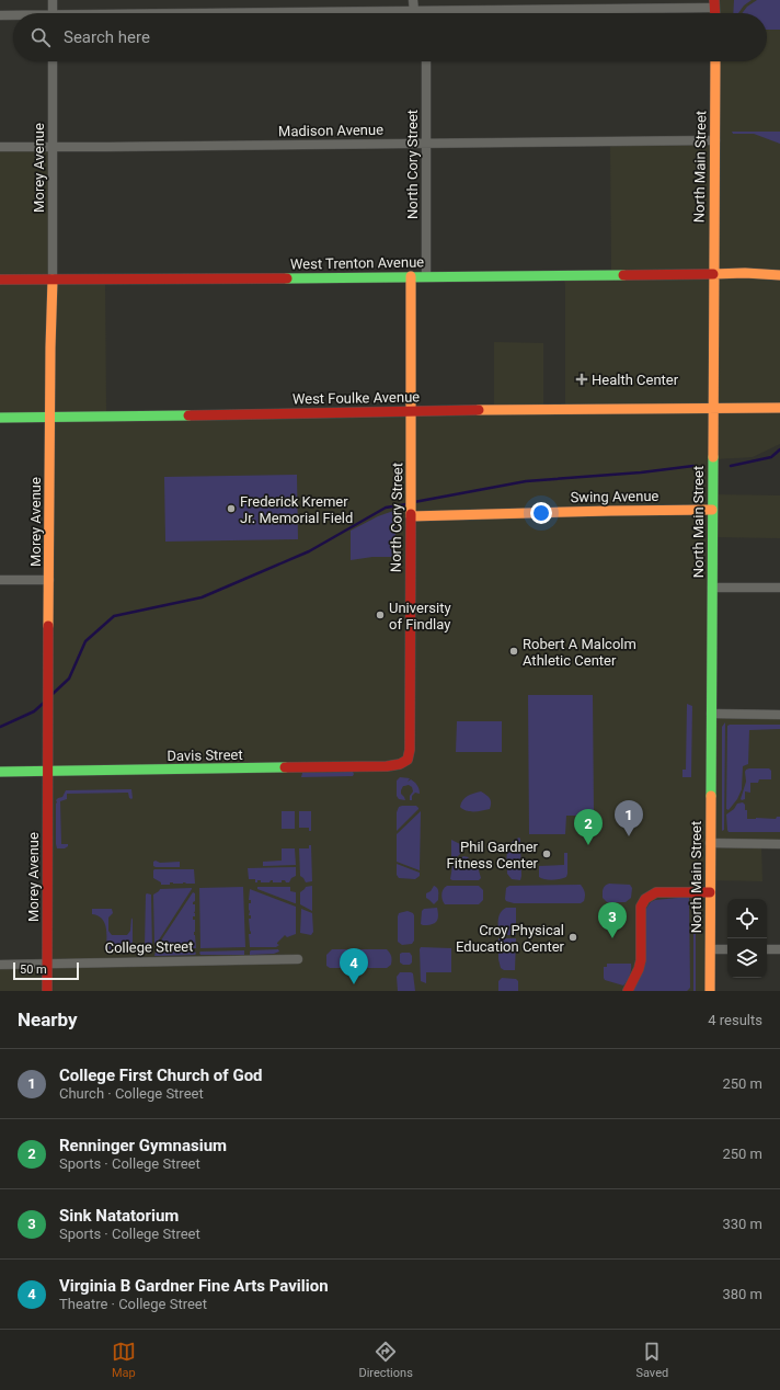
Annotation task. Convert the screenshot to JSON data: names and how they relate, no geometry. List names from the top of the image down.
{
  "streets": {
    "street": [
      "Madison Avenue",
      "North Cory Street",
      "North Main Street",
      "Morey Avenue",
      "West Trenton Avenue",
      "West Foulke Avenue",
      "Swing Avenue",
      "Davis Street",
      "College Street"
    ]
  },
  "crossings": [
    ["Madison Avenue", "North Cory Street"],
    ["Madison Avenue", "North Main Street"],
    ["Madison Avenue", "Morey Avenue"],
    ["North Cory Street", "West Trenton Avenue"],
    ["North Cory Street", "West Foulke Avenue"],
    ["North Cory Street", "Swing Avenue"],
    ["North Cory Street", "Davis Street"],
    ["North Main Street", "West Trenton Avenue"],
    ["North Main Street", "West Foulke Avenue"],
    ["North Main Street", "Swing Avenue"],
    ["Morey Avenue", "West Trenton Avenue"],
    ["Morey Avenue", "West Foulke Avenue"],
    ["Morey Avenue", "Davis Street"],
    ["Morey Avenue", "College Street"]
  ],
  "places": {
    "health": ["Health Center"],
    "other": [
      "Frederick Kremer Jr. Memorial Field",
      "University of Findlay",
      "Robert A Malcolm Athletic Center",
      "Phil Gardner Fitness Center",
      "Croy Physical Education Center"
    ]
  },
  "scale_bar": "50 m",
  "page": {
    "search": "Search here",
    "pins": [
      "1",
      "2",
      "3",
      "4"
    ],
    "scale": "50 m",
    "heading": ["Nearby", "4 results"],
    "list": [
      {
        "mark": "1",
        "name": "College First Church of God",
        "note": "Church · College Street",
        "value": "250 m"
      },
      {
        "mark": "2",
        "name": "Renninger Gymnasium",
        "note": "Sports · College Street",
        "value": "250 m"
      },
      {
        "mark": "3",
        "name": "Sink Natatorium",
        "note": "Sports · College Street",
        "value": "330 m"
      },
      {
        "mark": "4",
        "name": "Virginia B Gardner Fine Arts Pavilion",
        "note": "Theatre · College Street",
        "value": "380 m"
      }
    ],
    "nav": ["Map", "Directions", "Saved"]
  }
}
